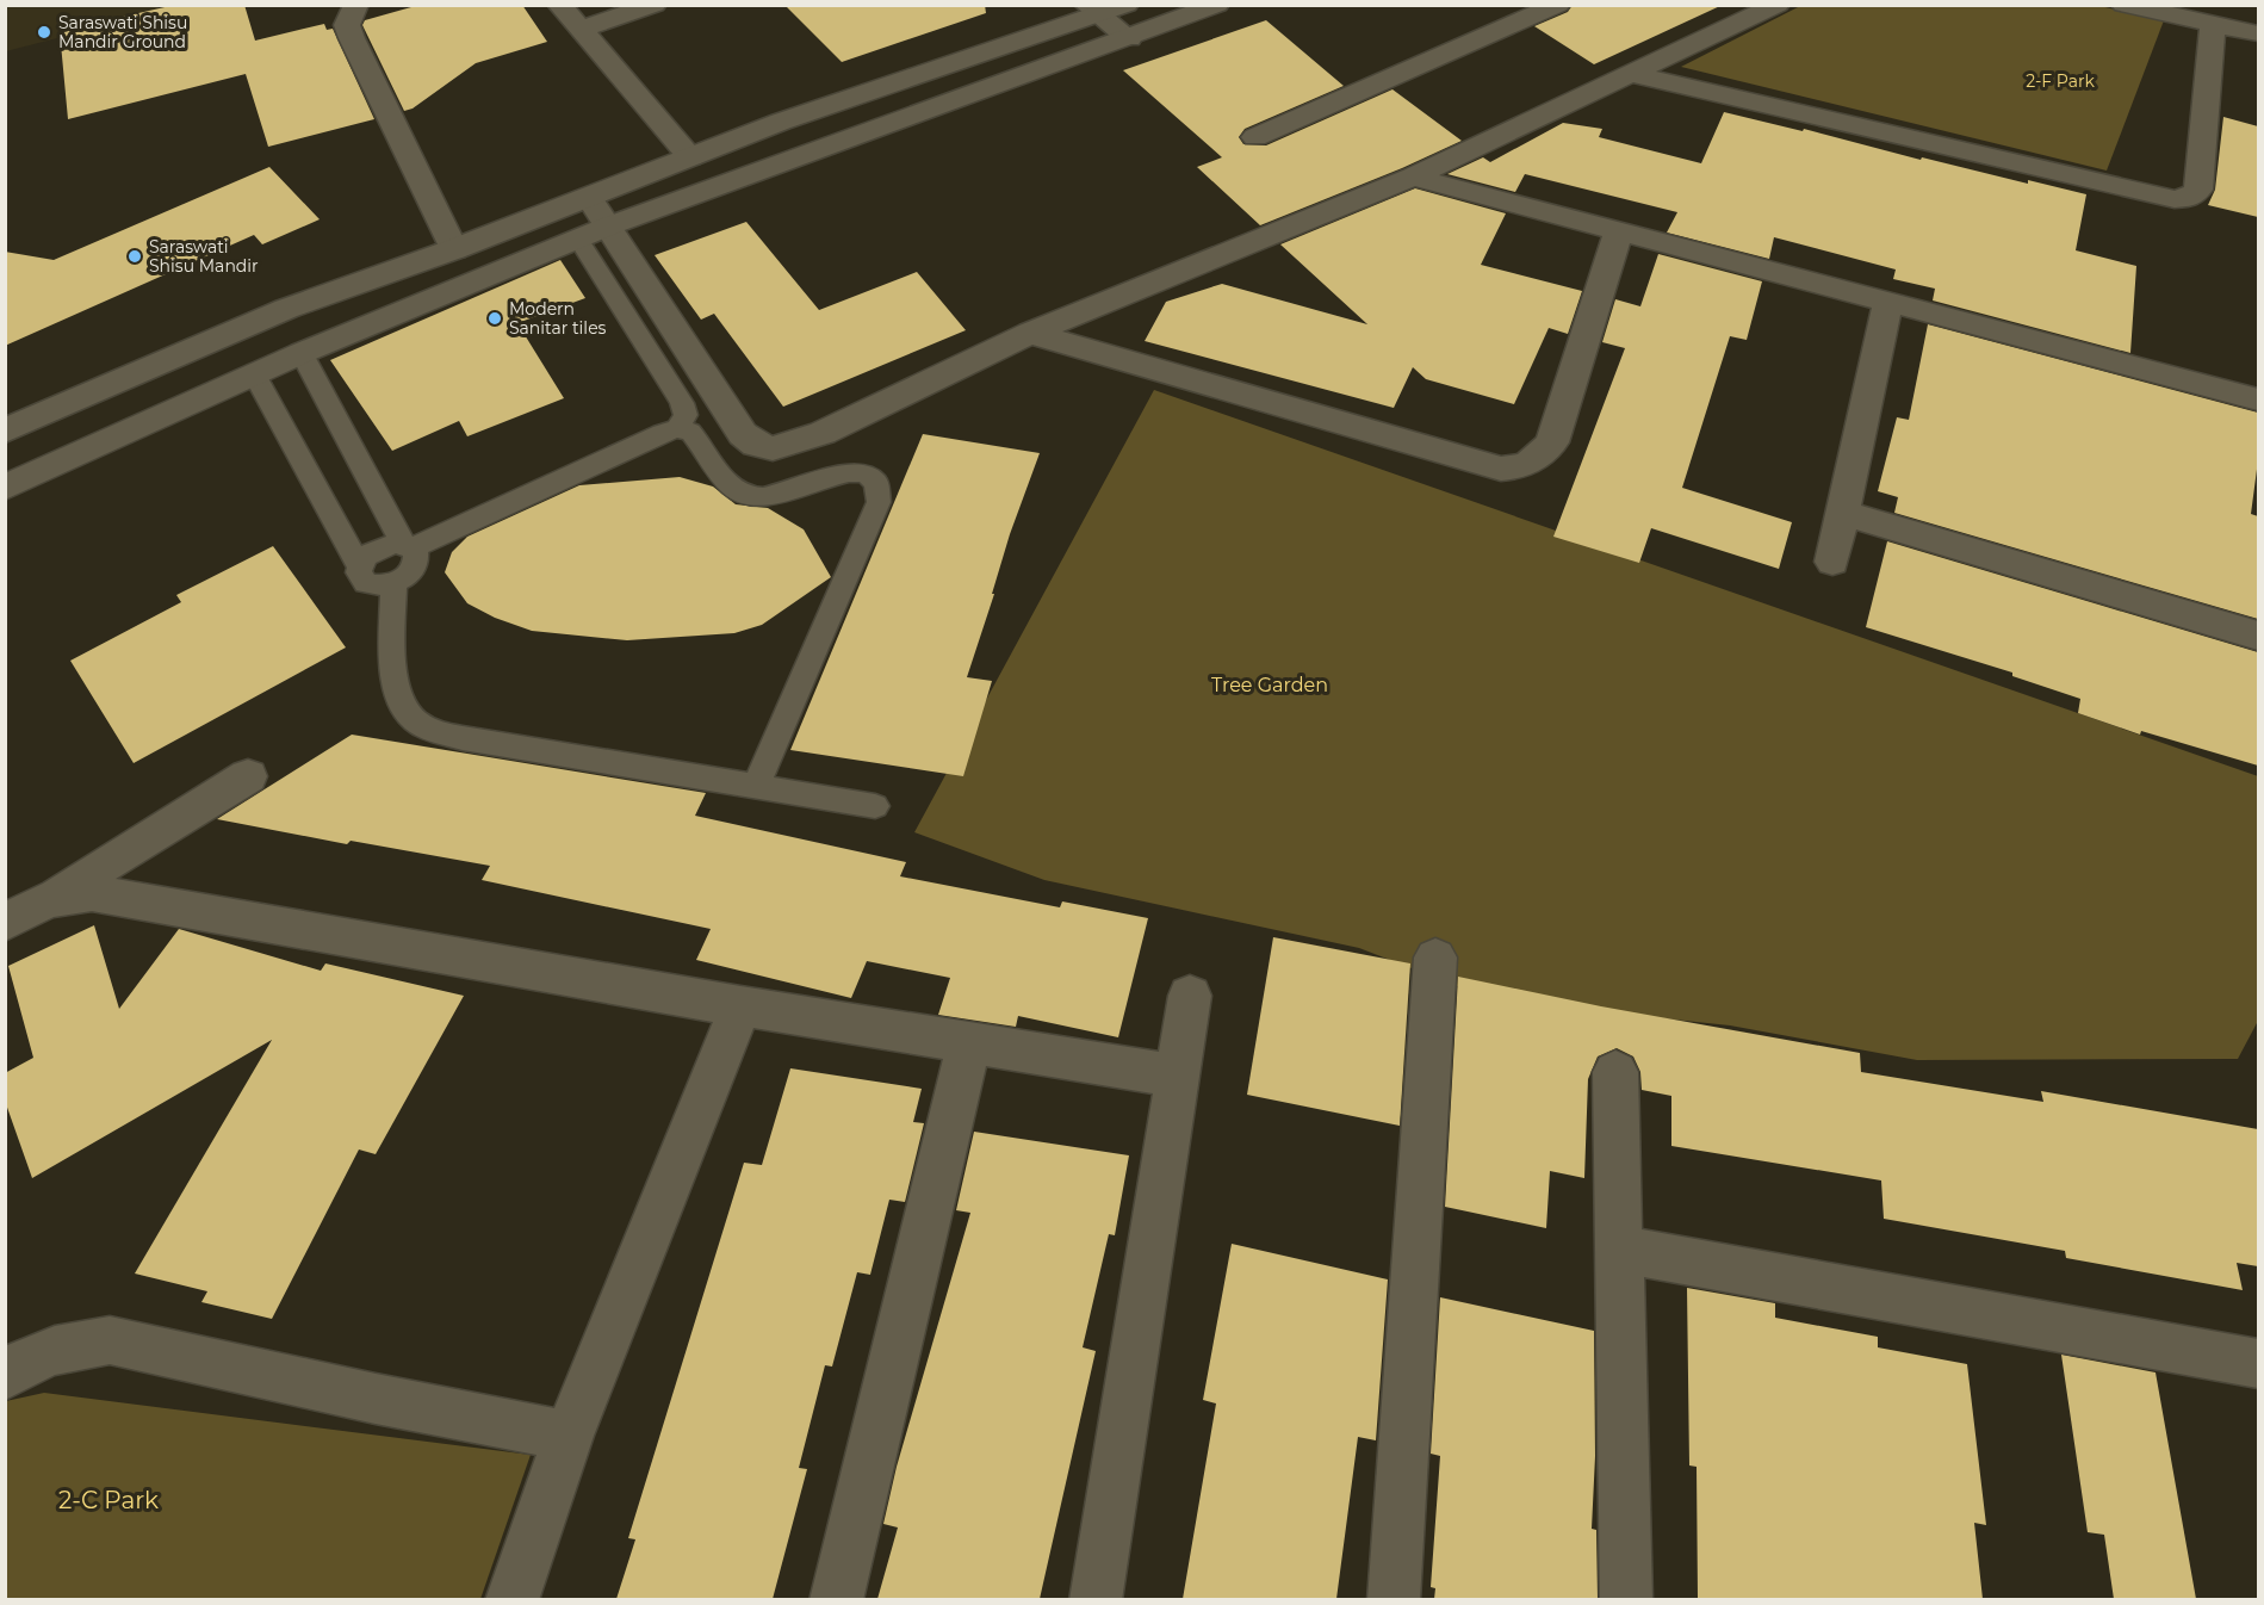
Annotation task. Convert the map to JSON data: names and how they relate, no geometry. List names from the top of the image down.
{
  "parks": ["2-F Park", "Tree Garden", "2-C Park"],
  "places": ["Saraswati Shisu Mandir Ground", "Saraswati Shisu Mandir", "Modern Sanitar tiles"]
}
